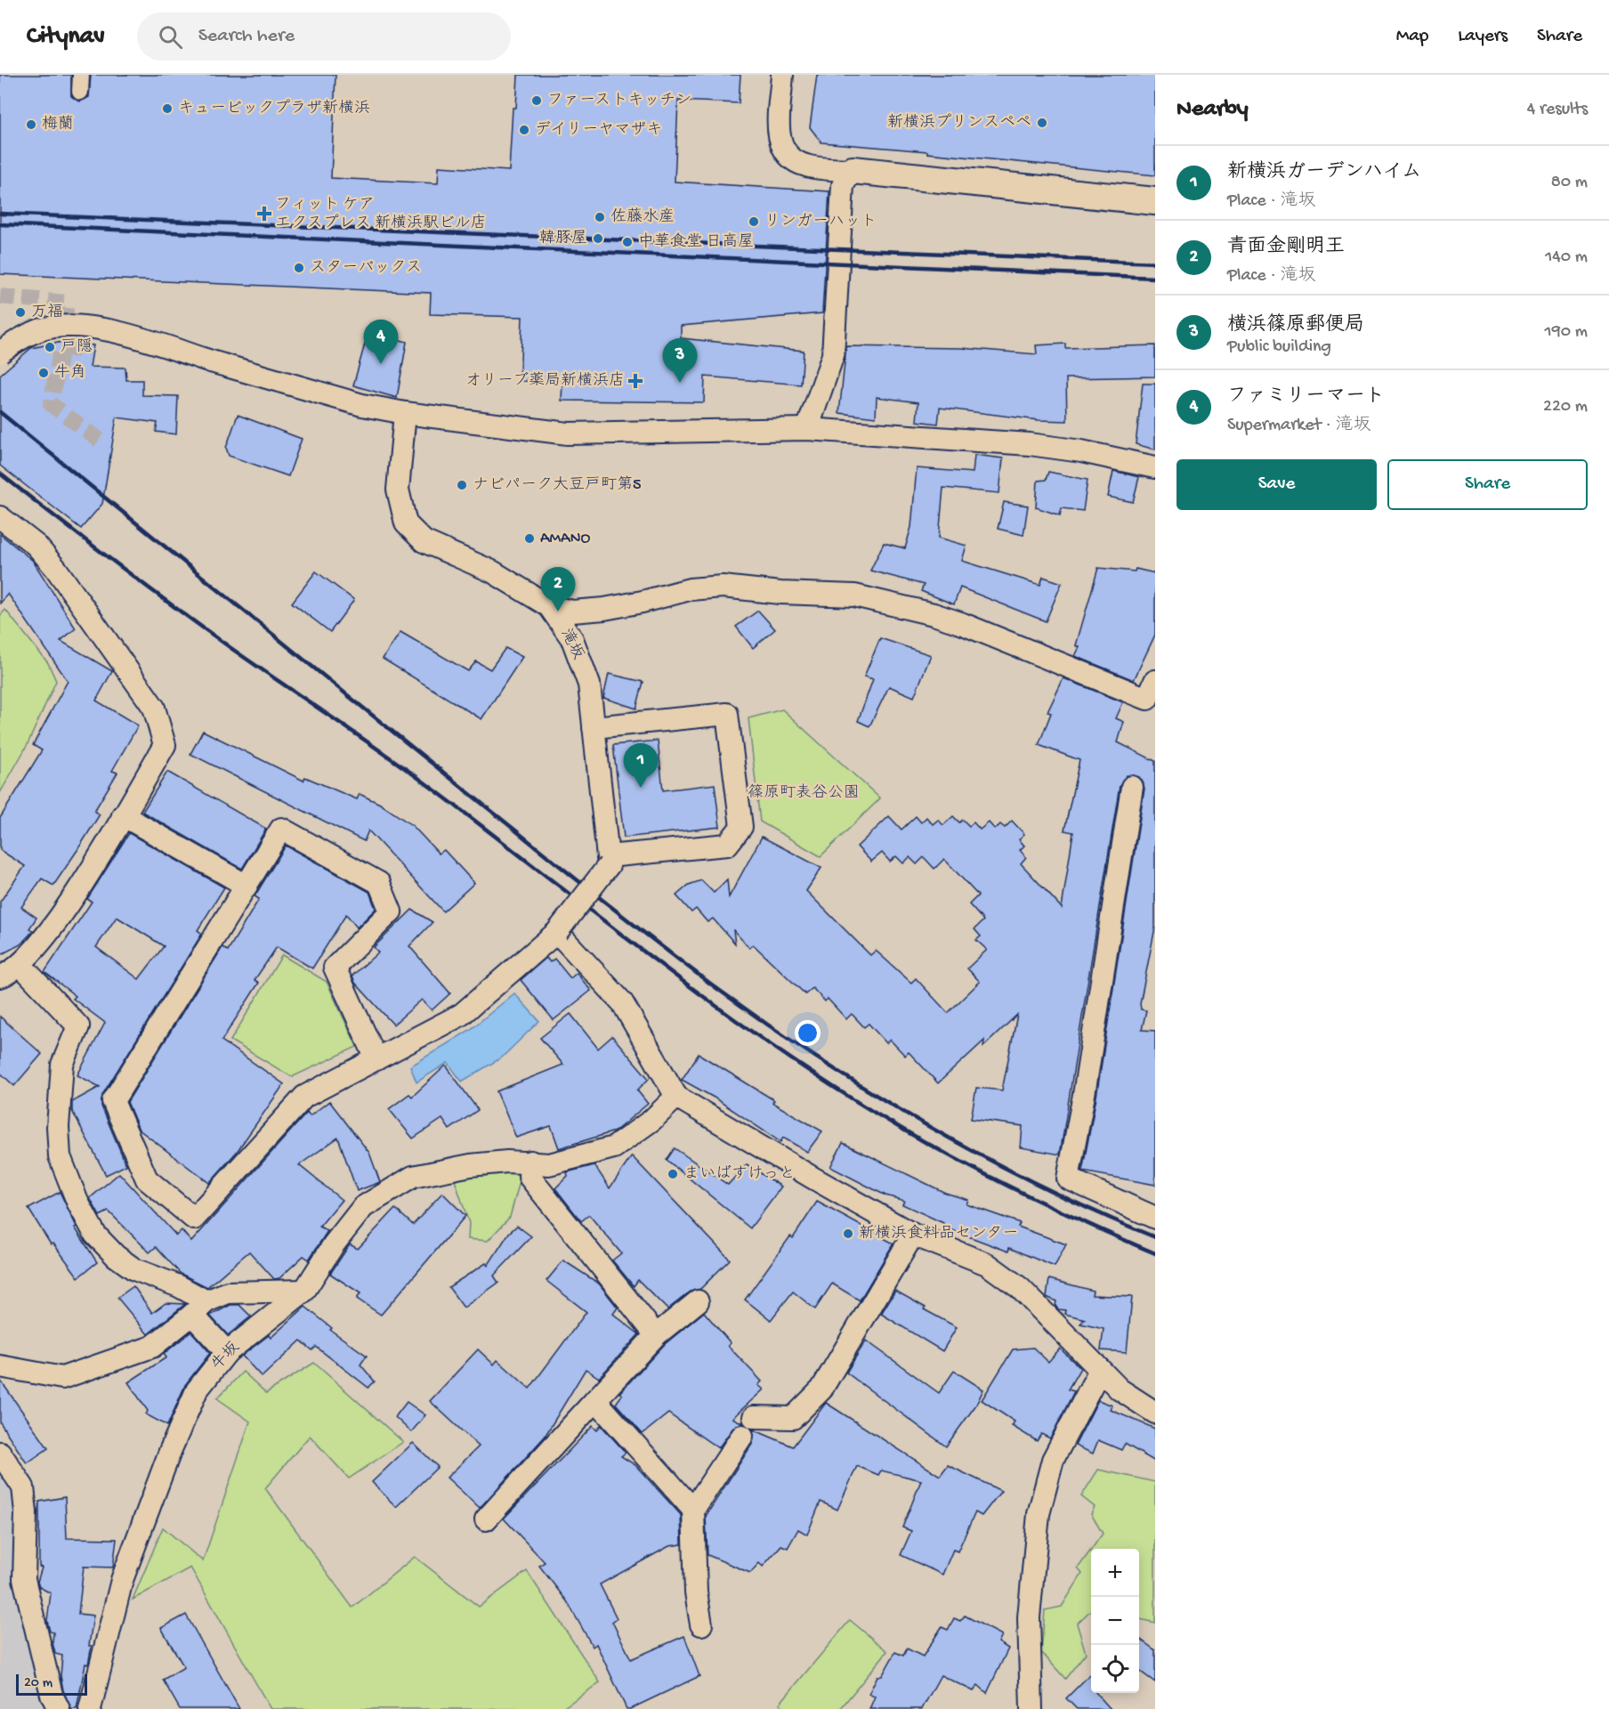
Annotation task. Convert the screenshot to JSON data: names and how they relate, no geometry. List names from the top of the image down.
{
  "streets": {
    "street": ["滝坂", "牛坂"]
  },
  "parks": ["篠原町表谷公園"],
  "places": {
    "other": [
      "ファーストキッチン",
      "キュービックプラザ新横浜",
      "新横浜プリンスペペ",
      "梅蘭",
      "デイリーヤマザキ",
      "佐藤水産",
      "リンガーハット",
      "韓豚屋",
      "中華食堂 日高屋",
      "スターバックス",
      "万福",
      "戸隠",
      "牛角",
      "ナビパーク大豆戸町第5",
      "AMANO",
      "まいばすけっと",
      "新横浜食料品センター"
    ],
    "health": ["フィット ケア エクスプレス 新横浜駅ビル店", "オリーブ薬局新横浜店"]
  },
  "scale_bar": "20 m",
  "page": {
    "header": "Citynav",
    "search": "Search here",
    "nav": ["Map", "Layers", "Share"],
    "heading": ["Nearby", "4 results"],
    "list": [
      {
        "mark": "1",
        "name": "新横浜ガーデンハイム",
        "note": "Place · 滝坂",
        "value": "80 m"
      },
      {
        "mark": "2",
        "name": "青面金剛明王",
        "note": "Place · 滝坂",
        "value": "140 m"
      },
      {
        "mark": "3",
        "name": "横浜篠原郵便局",
        "note": "Public building",
        "value": "190 m"
      },
      {
        "mark": "4",
        "name": "ファミリーマート",
        "note": "Supermarket · 滝坂",
        "value": "220 m"
      }
    ],
    "pins": [
      "4",
      "3",
      "2",
      "1"
    ],
    "buttons": ["Save", "Share"],
    "map_buttons": ["+", "−"],
    "scale": "20 m"
  }
}
